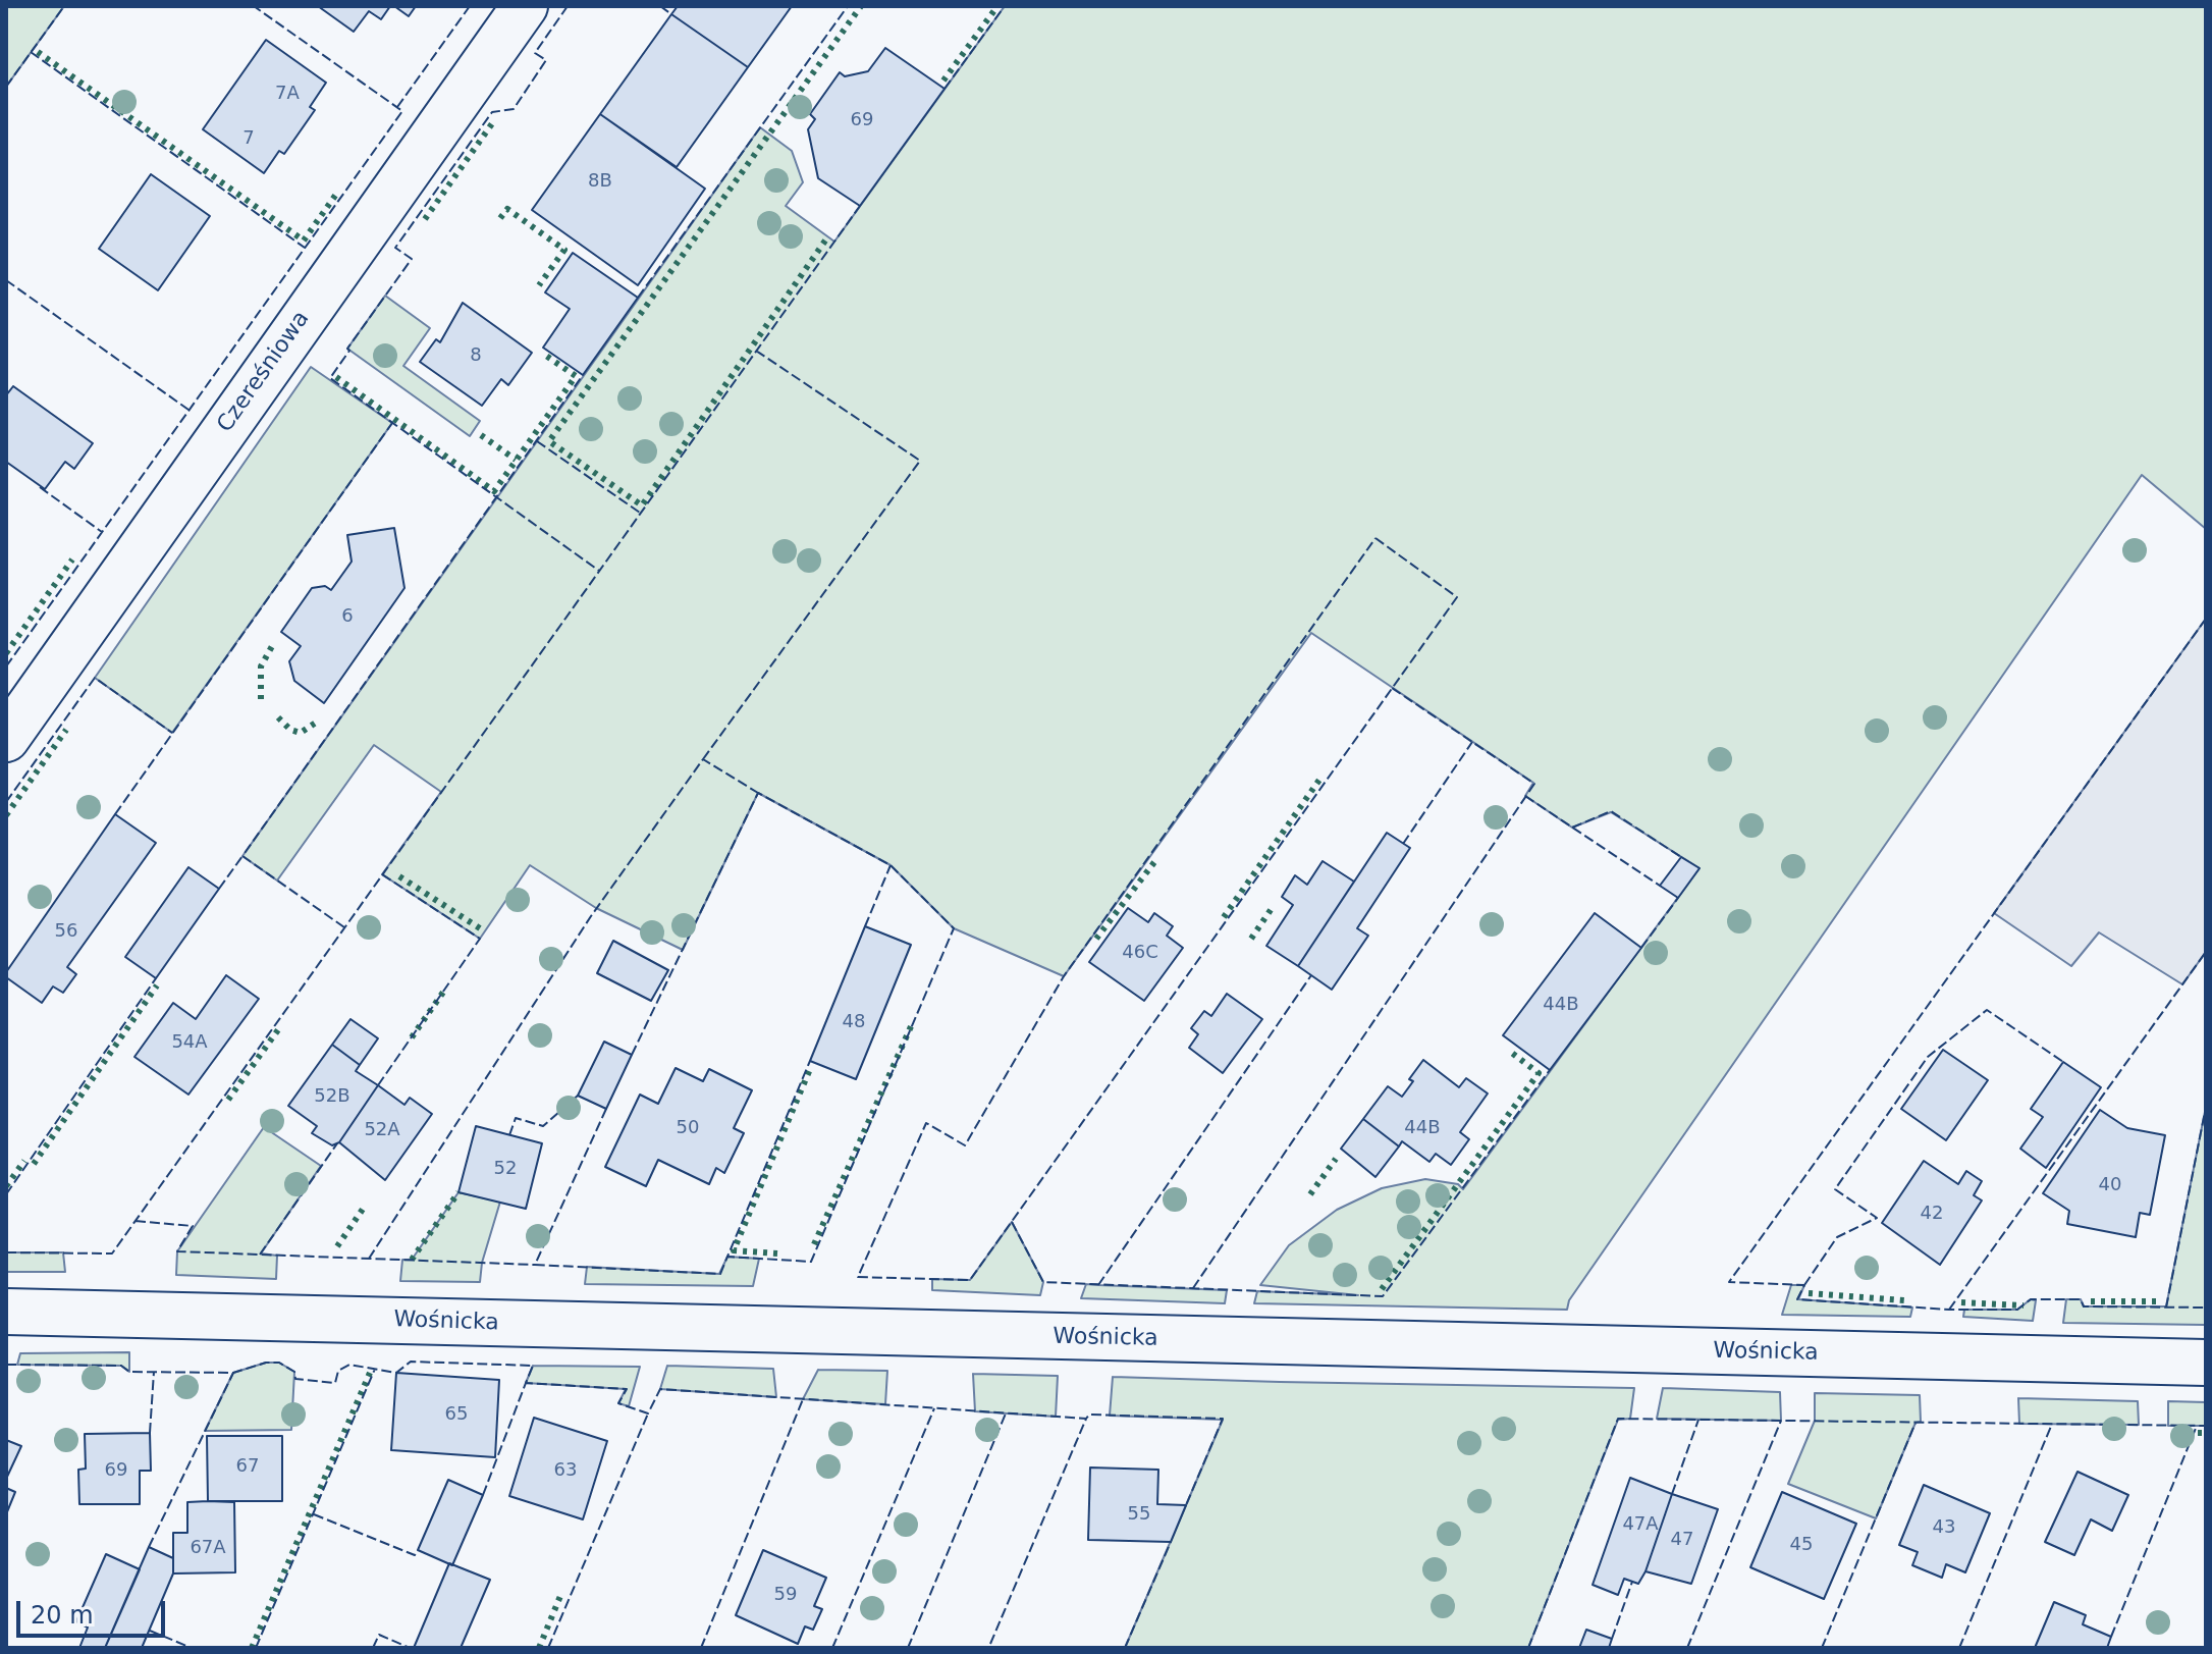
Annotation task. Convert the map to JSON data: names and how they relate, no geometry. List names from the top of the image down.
{
  "streets": {
    "street": ["Czereśniowa", "Wośnicka"]
  },
  "house_numbers": [
    "7A",
    "69",
    "7",
    "8B",
    "8",
    "6",
    "56",
    "46C",
    "44B",
    "48",
    "54A",
    "52B",
    "50",
    "44B",
    "52A",
    "52",
    "40",
    "42",
    "65",
    "67",
    "69",
    "63",
    "55",
    "47A",
    "43",
    "47",
    "45",
    "67A",
    "59"
  ],
  "scale_bar": "20 m"
}
